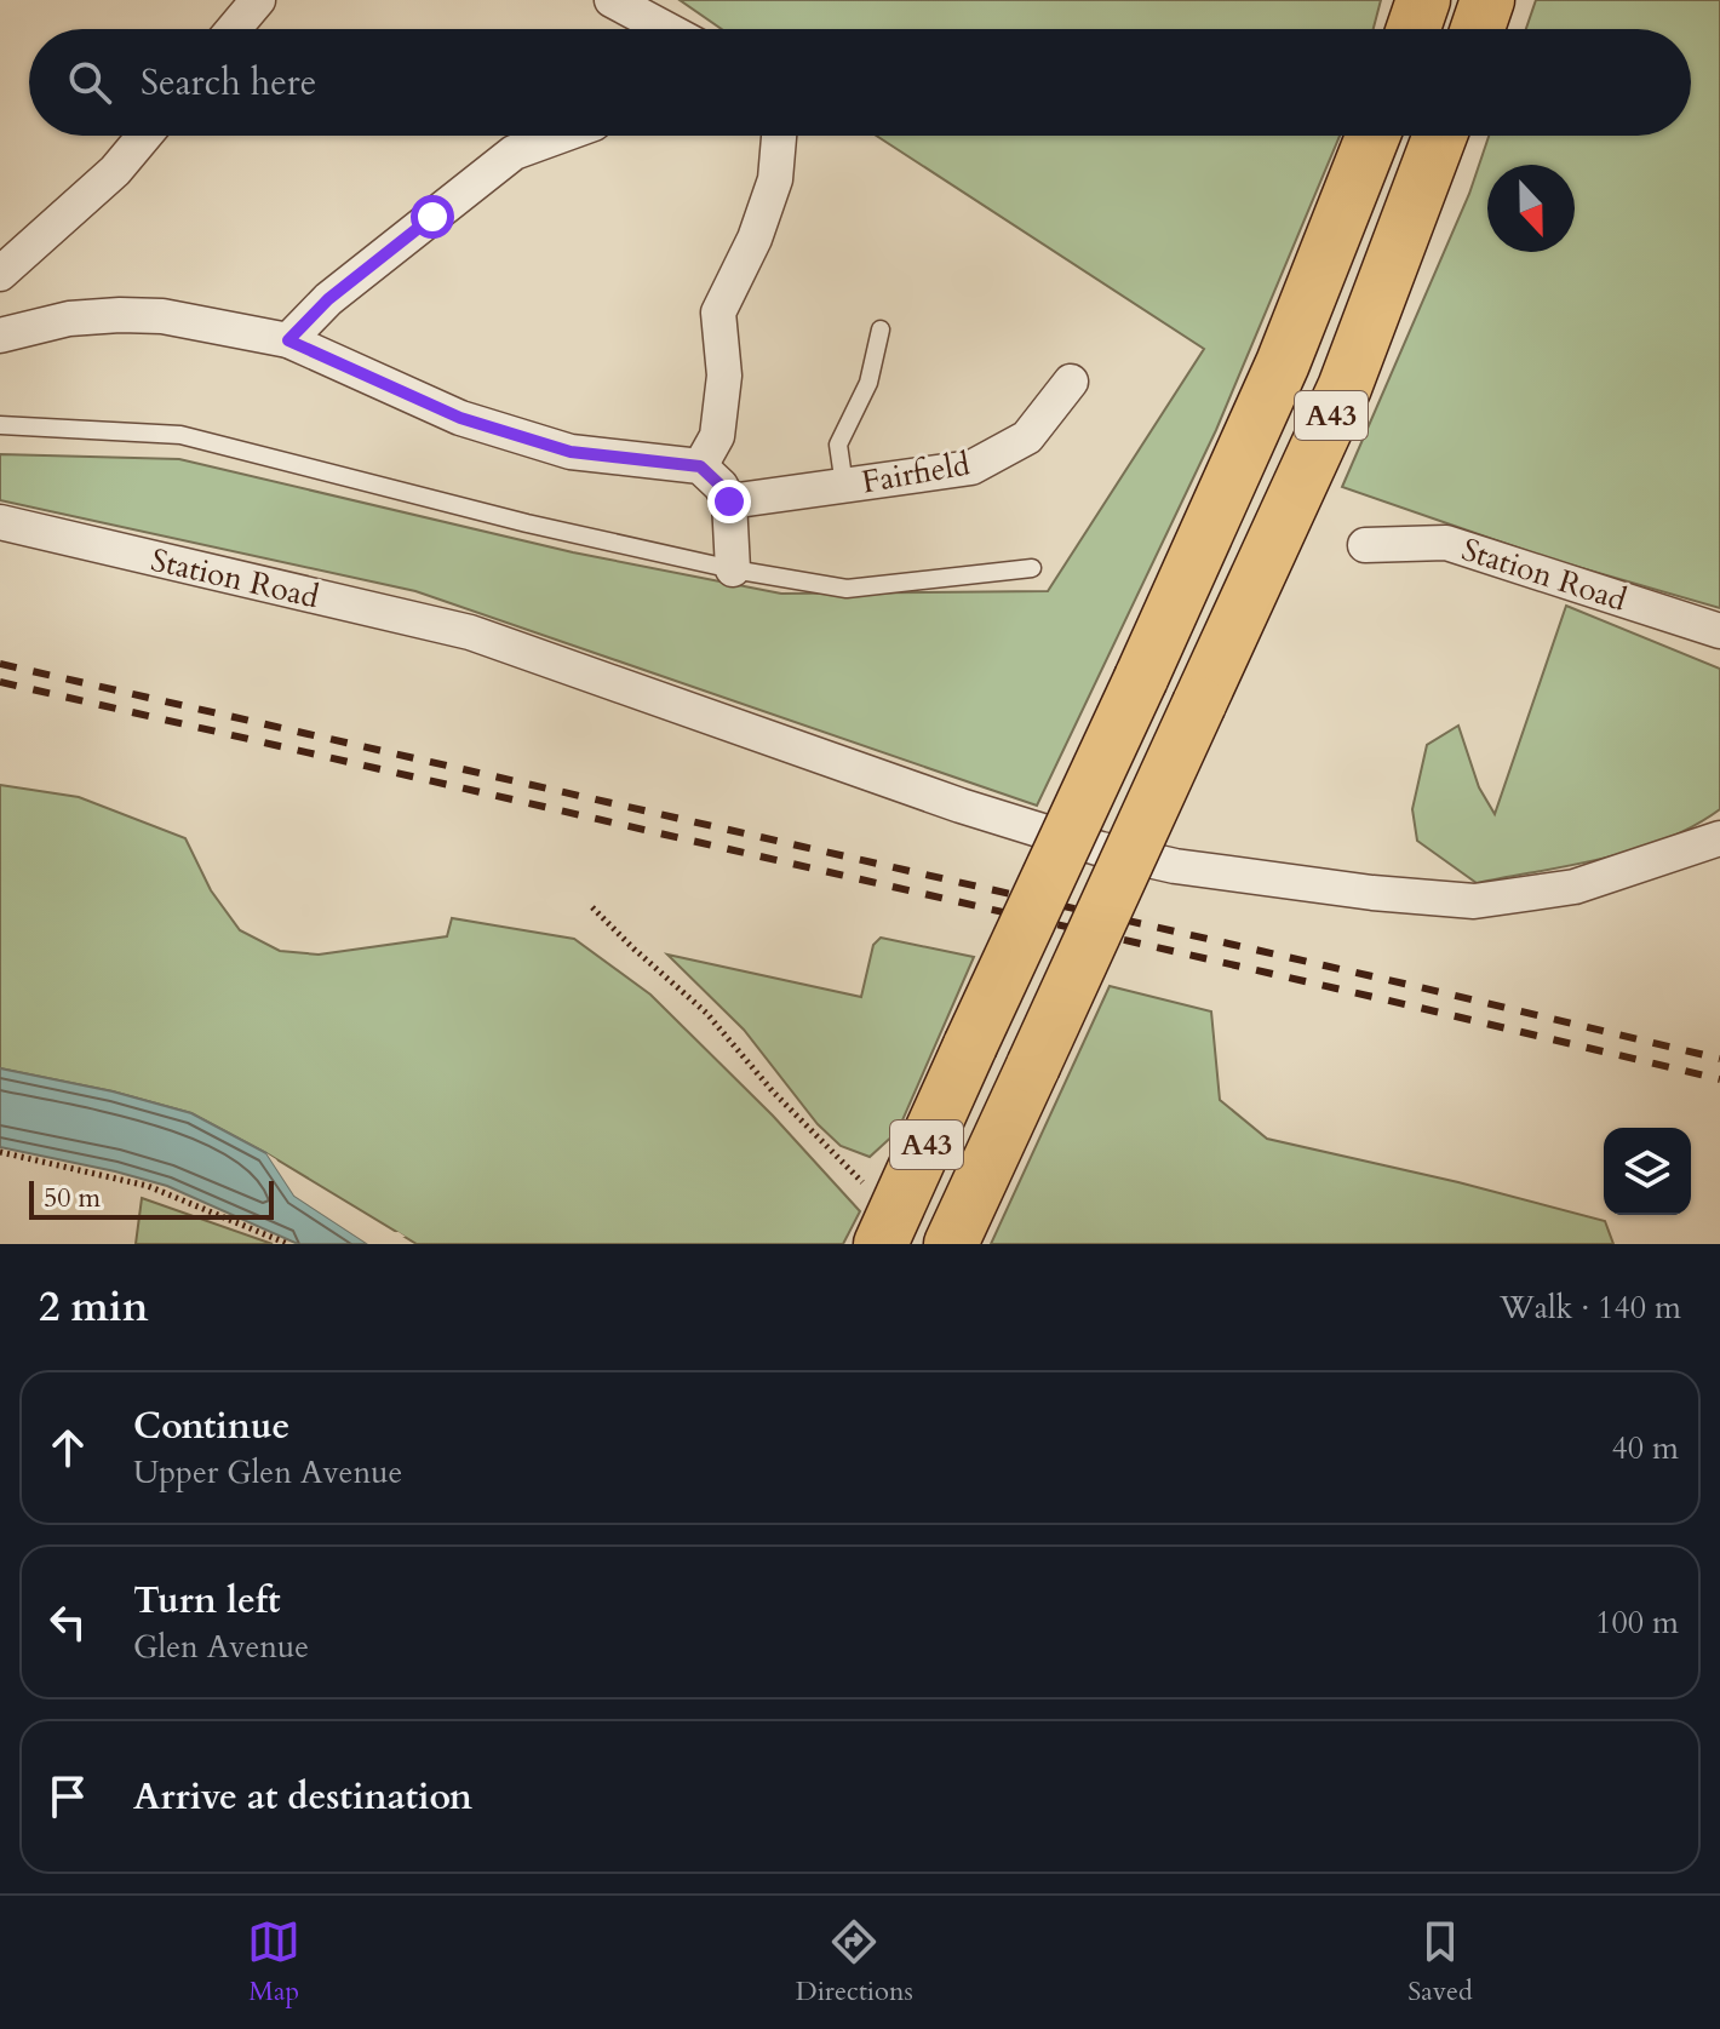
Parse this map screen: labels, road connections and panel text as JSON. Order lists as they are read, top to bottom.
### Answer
{
  "streets": {
    "highway": ["A43"],
    "street": ["Fairfield", "Station Road"]
  },
  "scale_bar": "50 m",
  "north": "bottom",
  "page": {
    "search": "Search here",
    "scale": "50 m",
    "heading": ["2 min", "Walk · 140 m"],
    "list": [
      ["Continue", "Upper Glen Avenue", "40 m"],
      ["Turn left", "Glen Avenue", "100 m"],
      "Arrive at destination"
    ],
    "nav": ["Map", "Directions", "Saved"]
  }
}
